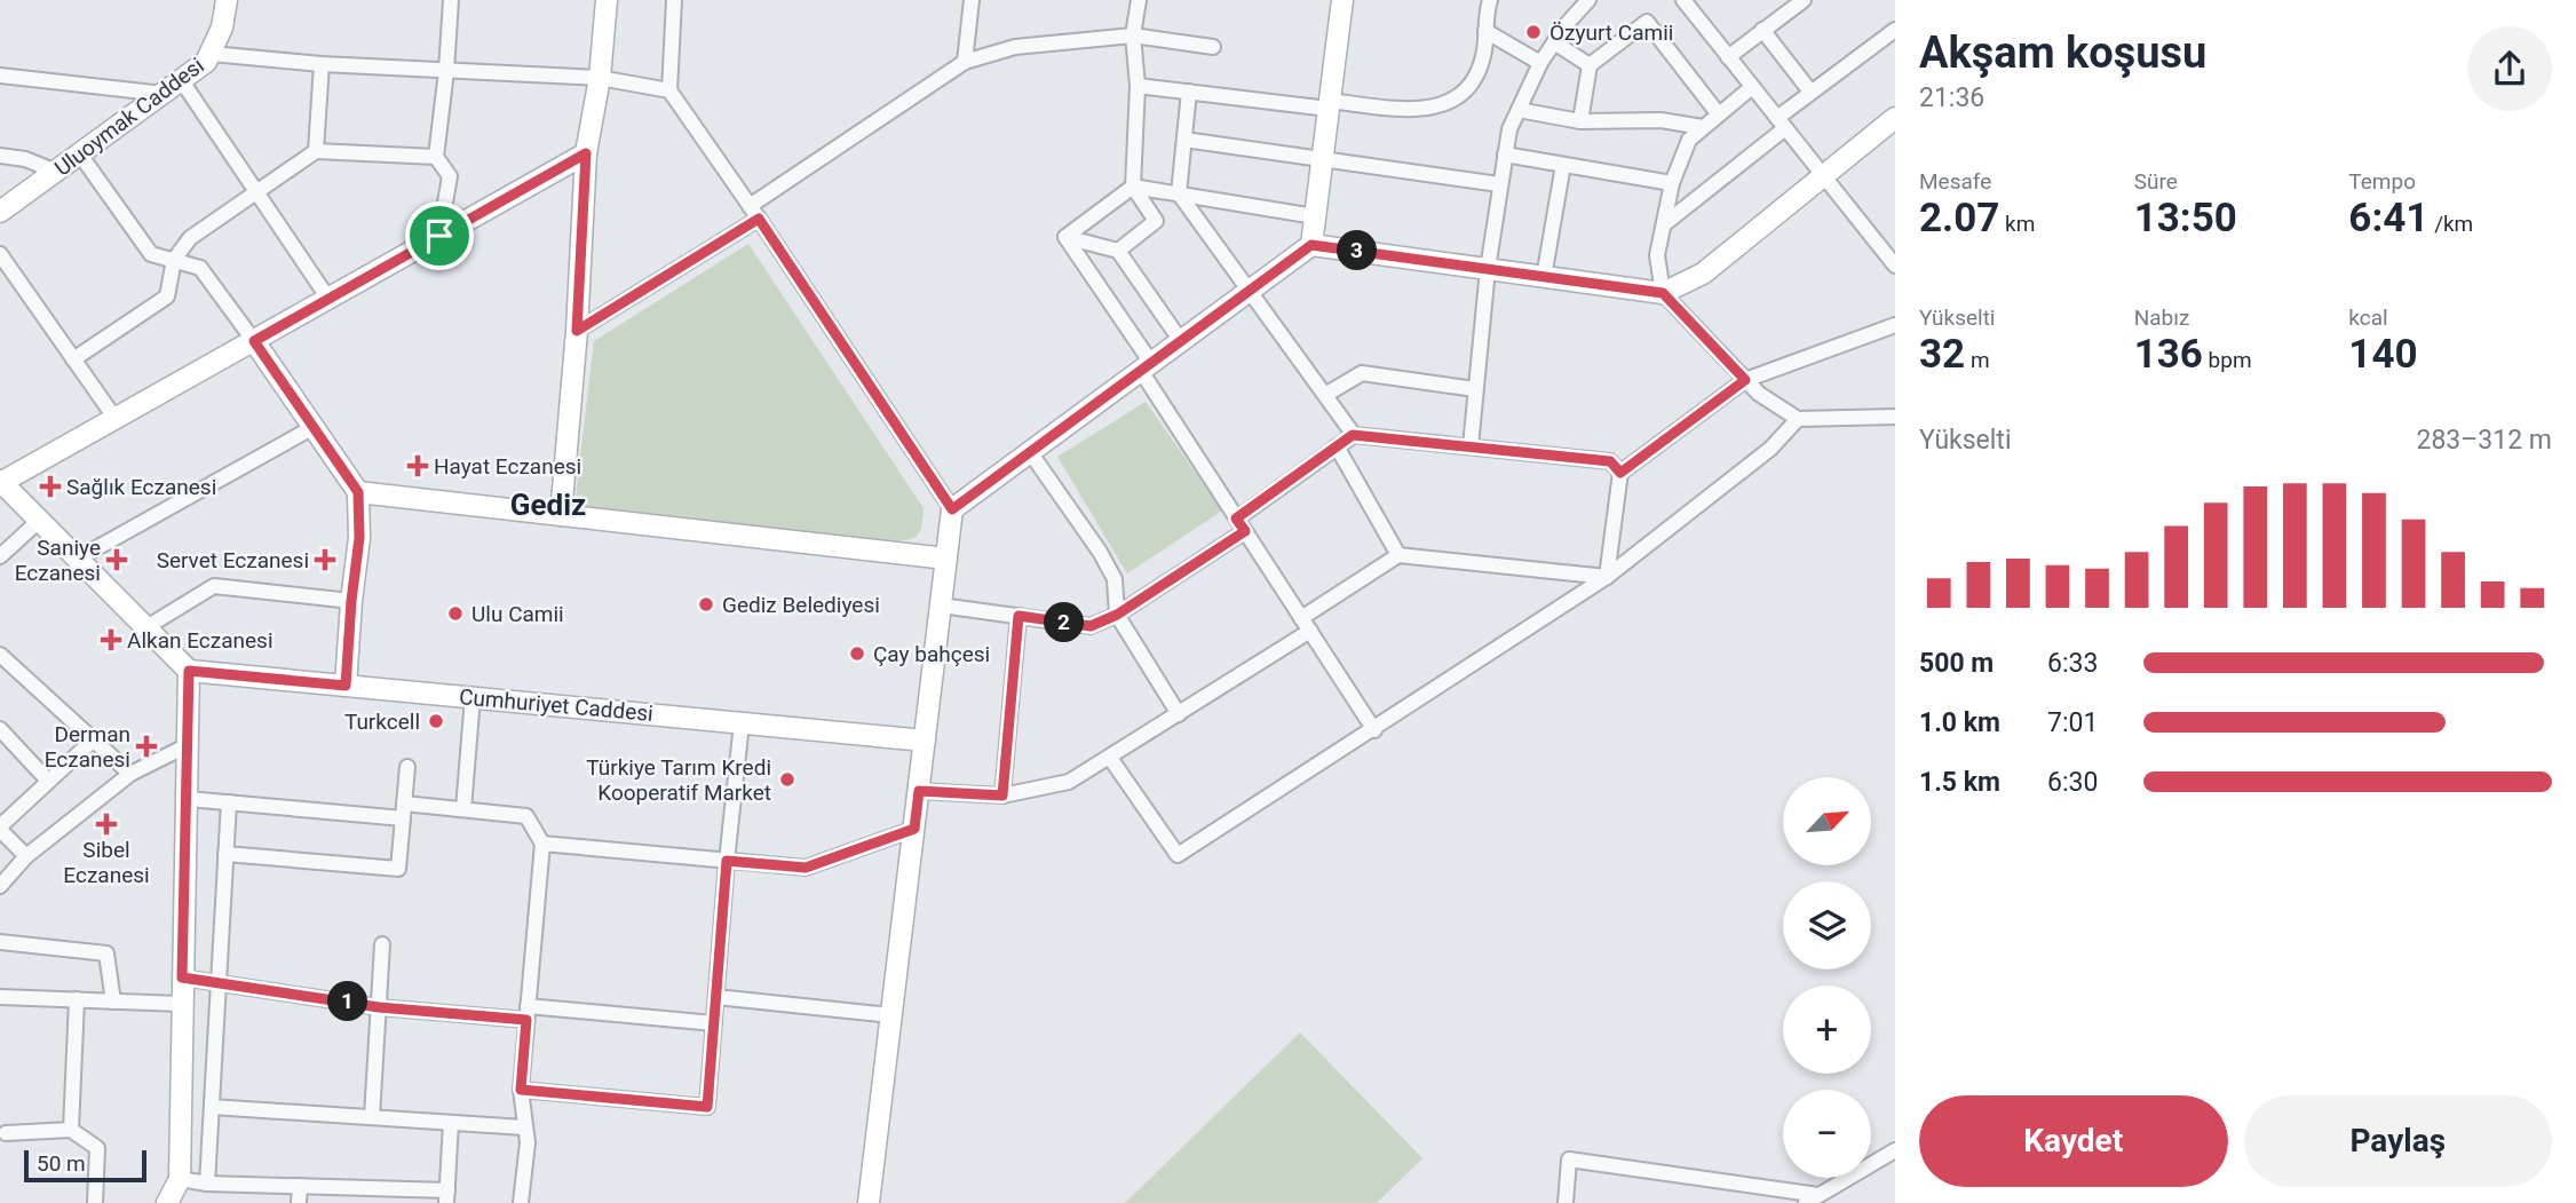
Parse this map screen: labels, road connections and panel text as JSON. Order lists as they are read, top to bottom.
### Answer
{
  "streets": {
    "street": ["Uluoymak Caddesi", "Cumhuriyet Caddesi"]
  },
  "districts": ["Gediz"],
  "places": {
    "other": [
      "Özyurt Camii",
      "Gediz Belediyesi",
      "Ulu Camii",
      "Çay bahçesi",
      "Turkcell",
      "Türkiye Tarım Kredi Kooperatif Market"
    ],
    "health": [
      "Hayat Eczanesi",
      "Sağlık Eczanesi",
      "Saniye Eczanesi",
      "Servet Eczanesi",
      "Alkan Eczanesi",
      "Derman Eczanesi",
      "Sibel Eczanesi"
    ]
  },
  "scale_bar": "50 m",
  "north": "top right",
  "page": {
    "heading": ["Akşam koşusu", "21:36"],
    "stats": [
      ["Mesafe", "2.07 km"],
      ["Süre", "13:50"],
      ["Tempo", "6:41 /km"],
      ["Yükselti", "32 m"],
      ["Nabız", "136 bpm"],
      ["kcal", "140"]
    ],
    "pins": ["3", "2", "1"],
    "chart": ["Yükselti", "283–312 m"],
    "list": [
      {
        "name": "500 m",
        "note": "6:33"
      },
      {
        "name": "1.0 km",
        "note": "7:01"
      },
      {
        "name": "1.5 km",
        "note": "6:30"
      }
    ],
    "map_buttons": ["+", "−"],
    "buttons": ["Kaydet", "Paylaş"],
    "scale": "50 m"
  }
}
